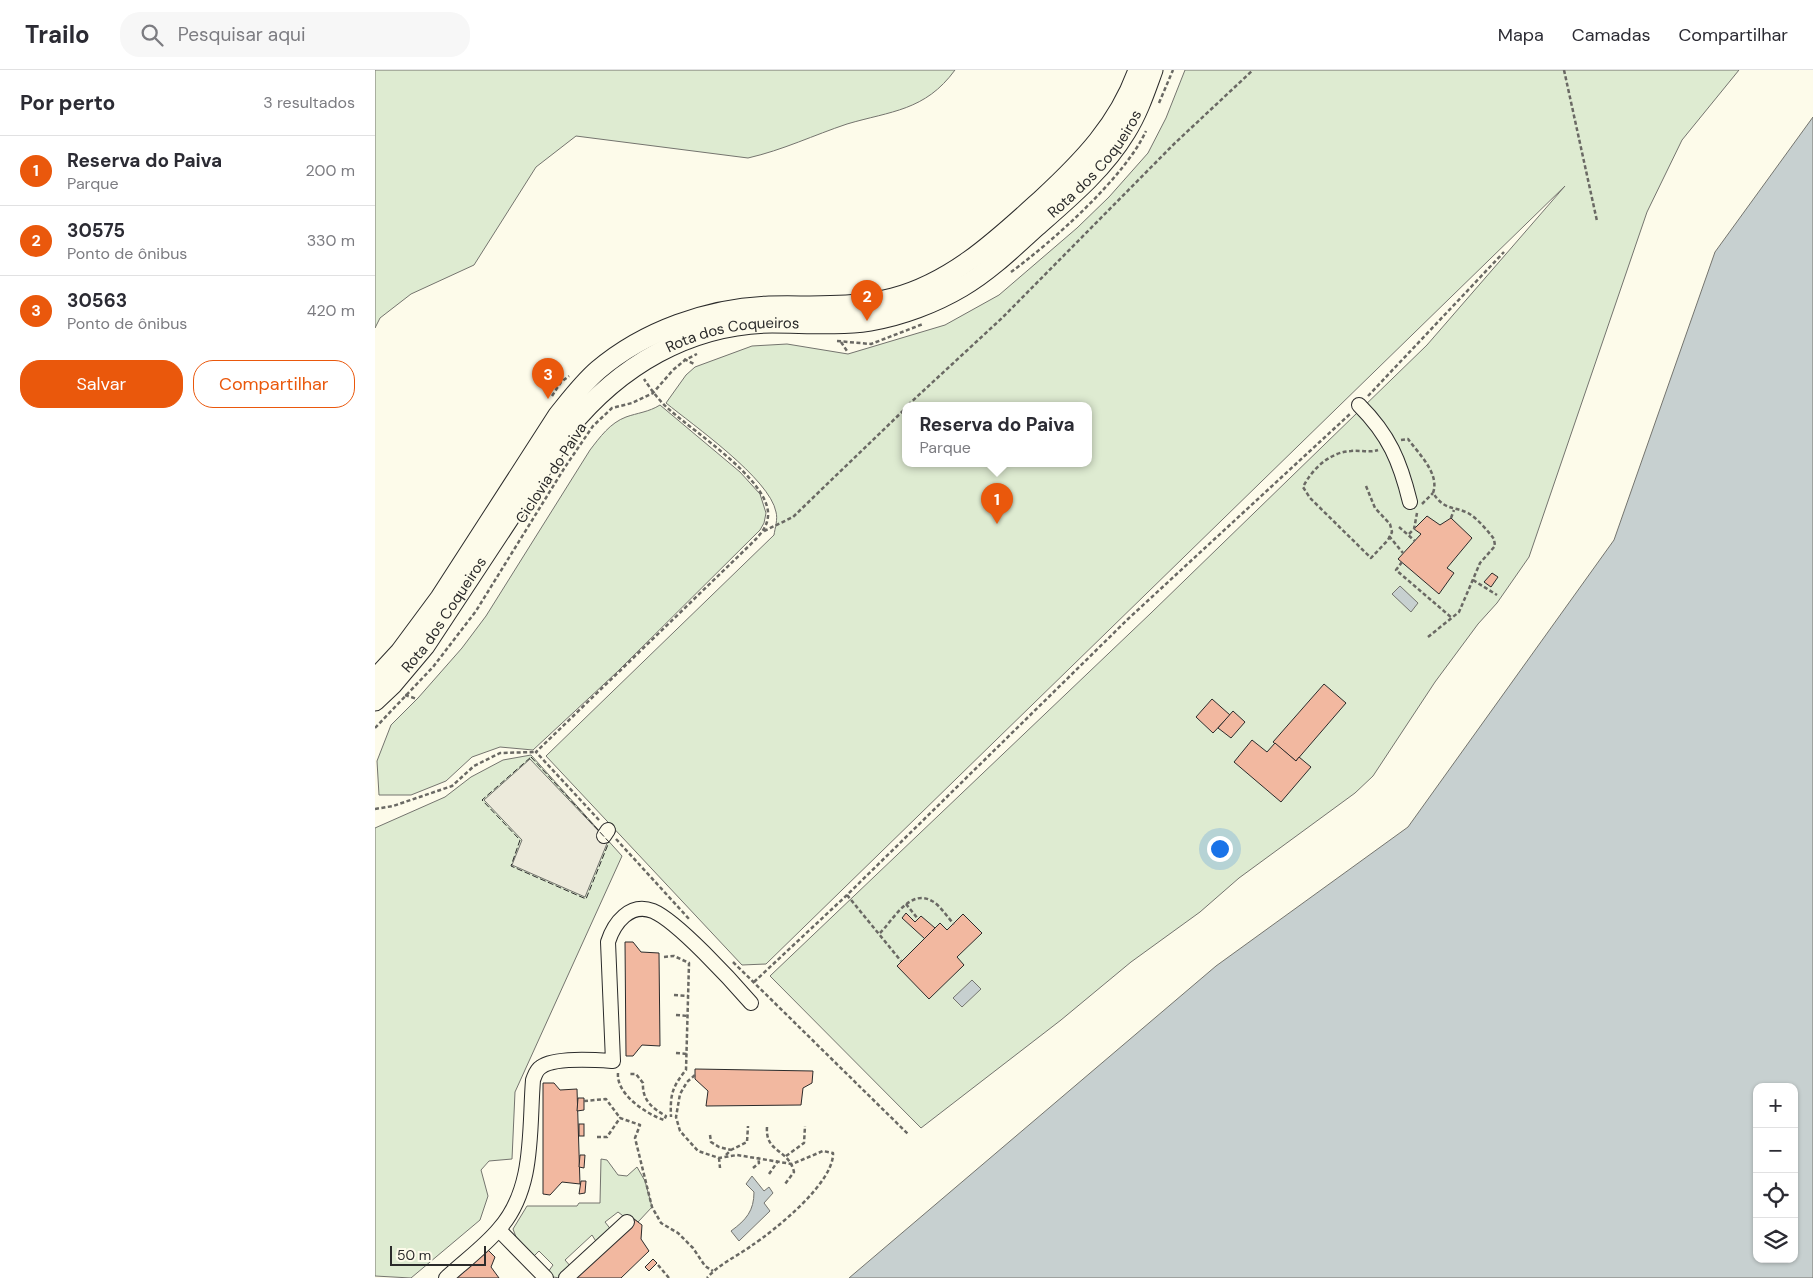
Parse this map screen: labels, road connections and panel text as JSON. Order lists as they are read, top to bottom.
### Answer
{
  "streets": {
    "main road": ["Rota dos Coqueiros"],
    "path": ["Ciclovia do Paiva"]
  },
  "scale_bar": "50 m",
  "page": {
    "header": "Trailo",
    "search": "Pesquisar aqui",
    "nav": ["Mapa", "Camadas", "Compartilhar"],
    "heading": ["Por perto", "3 resultados"],
    "list": [
      {
        "mark": "1",
        "name": "Reserva do Paiva",
        "note": "Parque",
        "value": "200 m"
      },
      {
        "mark": "2",
        "name": "30575",
        "note": "Ponto de ônibus",
        "value": "330 m"
      },
      {
        "mark": "3",
        "name": "30563",
        "note": "Ponto de ônibus",
        "value": "420 m"
      }
    ],
    "pins": ["2", "3", "1"],
    "buttons": ["Salvar", "Compartilhar"],
    "popup": ["Reserva do Paiva", "Parque"],
    "map_buttons": ["+", "−"],
    "scale": "50 m"
  }
}
